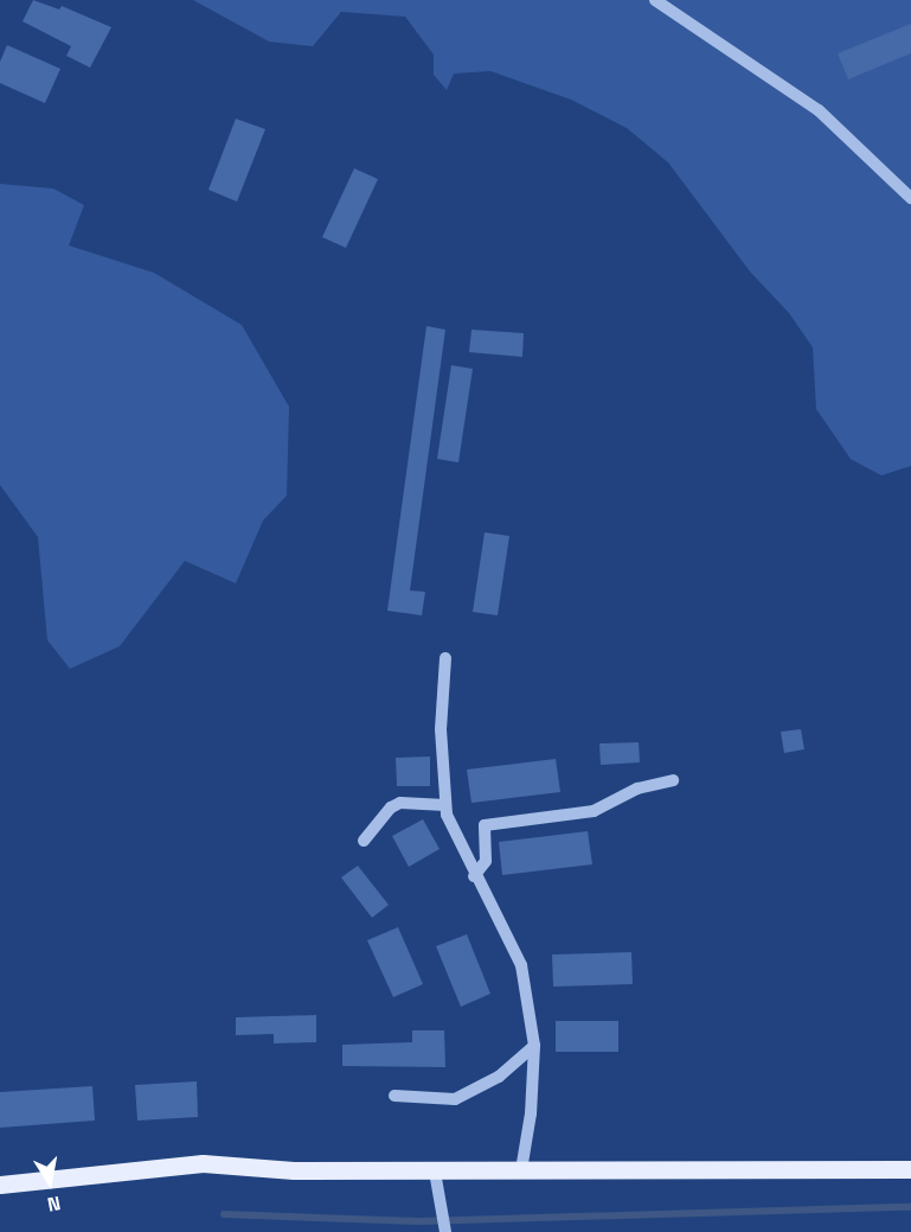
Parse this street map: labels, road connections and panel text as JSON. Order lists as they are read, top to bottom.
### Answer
{
  "north": "bottom"
}
